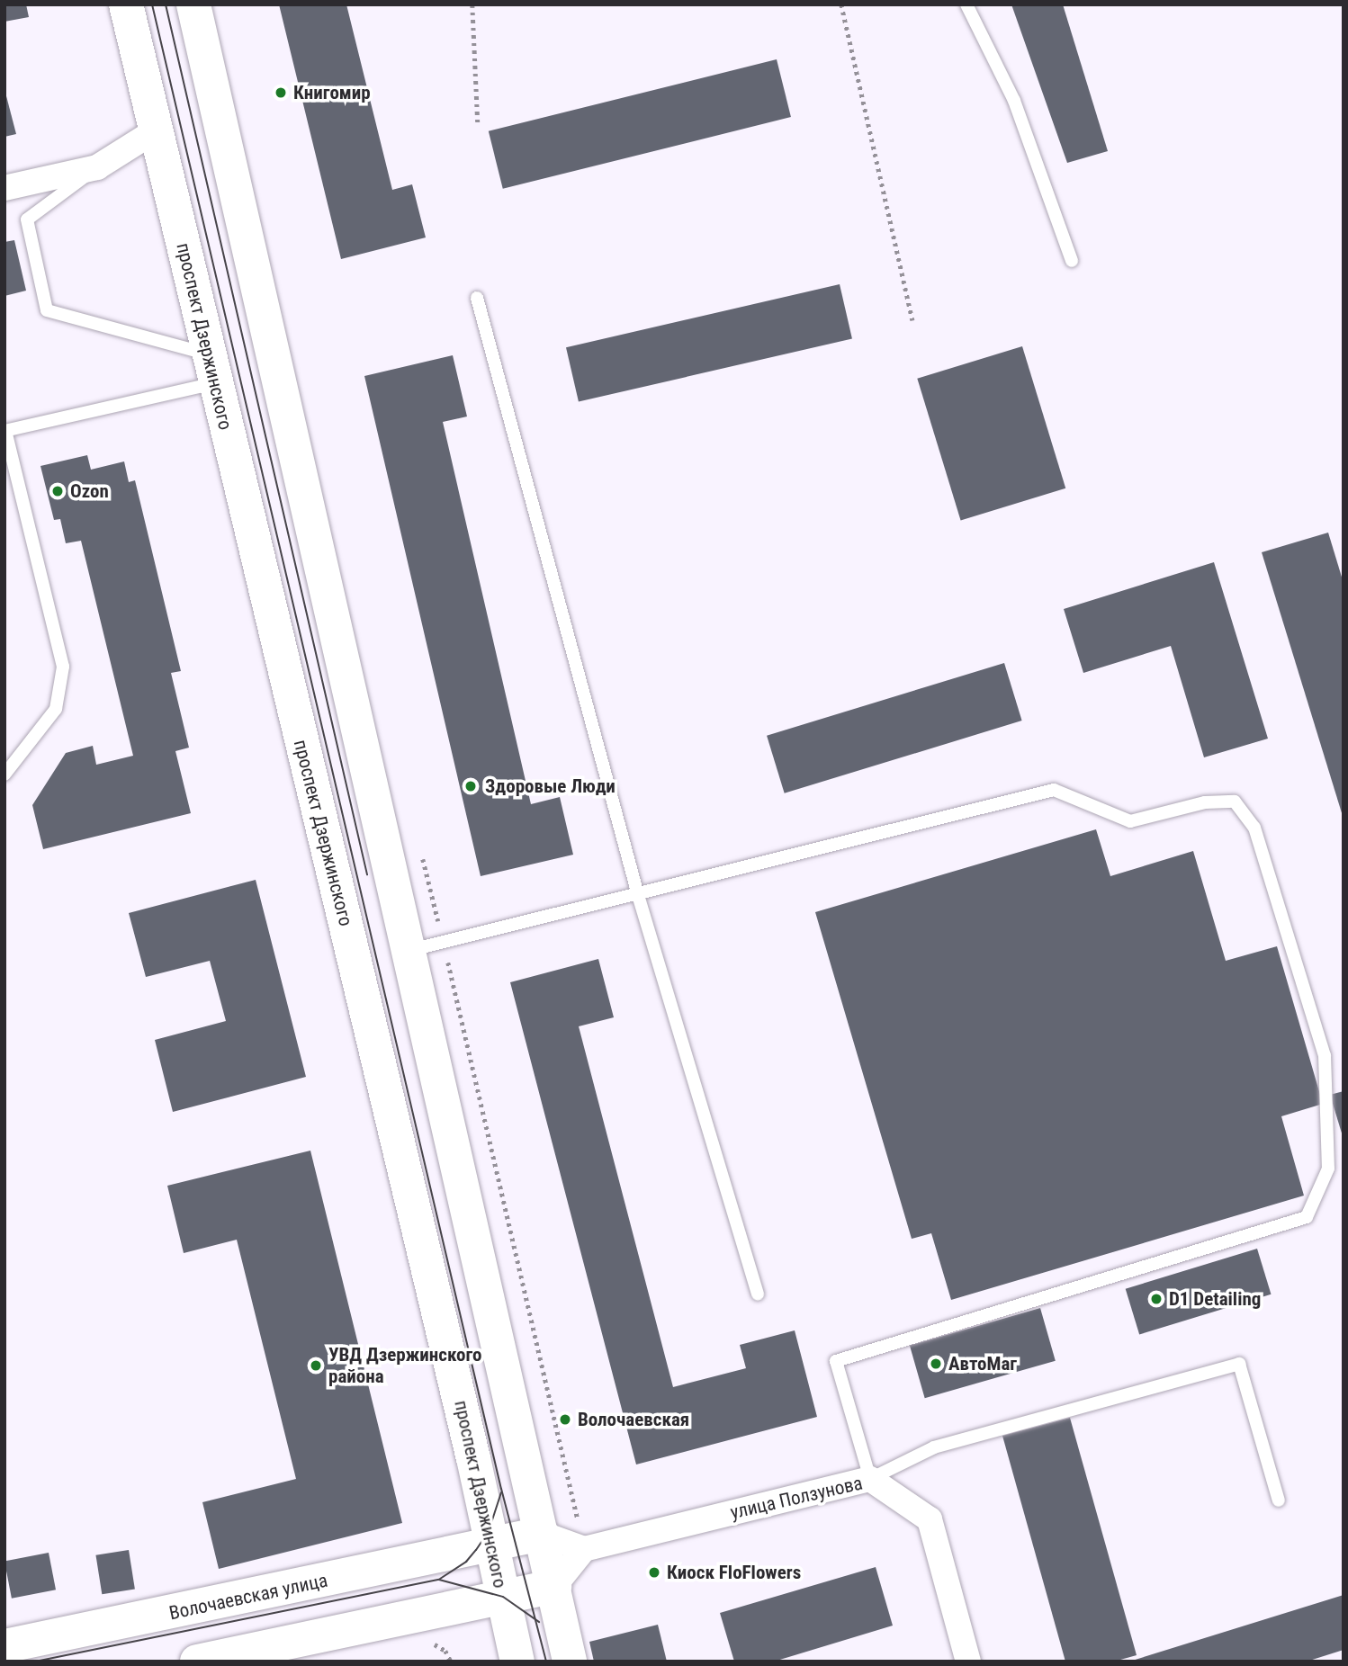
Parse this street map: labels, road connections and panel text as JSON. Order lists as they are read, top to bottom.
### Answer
{
  "streets": {
    "main road": ["проспект Дзержинского", "Волочаевская улица"],
    "street": ["улица Ползунова"]
  },
  "crossings": [
    ["проспект Дзержинского", "Волочаевская улица"]
  ],
  "places": [
    "Книгомир",
    "Ozon",
    "Здоровые Люди",
    "D1 Detailing",
    "АвтоМаг",
    "УВД Дзержинского района",
    "Волочаевская",
    "Киоск FloFlowers"
  ]
}
